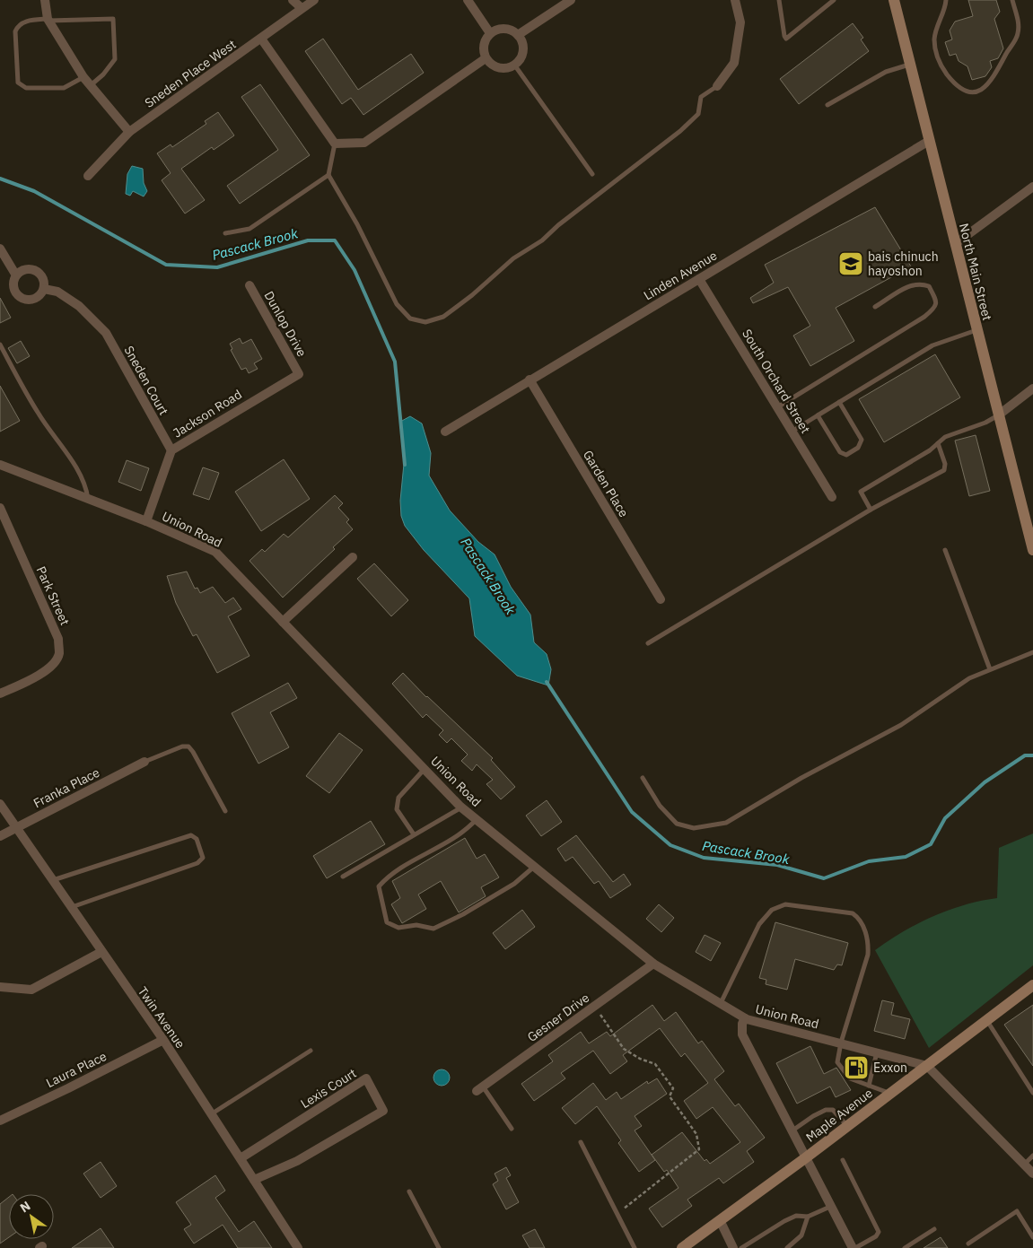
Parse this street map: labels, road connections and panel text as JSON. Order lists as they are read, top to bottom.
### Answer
{
  "streets": {
    "main road": ["North Main Street", "Maple Avenue"],
    "street": [
      "Sneden Place West",
      "Linden Avenue",
      "Dunlop Drive",
      "Sneden Court",
      "South Orchard Street",
      "Jackson Road",
      "Garden Place",
      "Union Road",
      "Park Street",
      "Franka Place",
      "Twin Avenue",
      "Gesner Drive",
      "Laura Place",
      "Lexis Court"
    ]
  },
  "crossings": [
    ["North Main Street", "Linden Avenue"],
    ["Linden Avenue", "South Orchard Street"],
    ["Linden Avenue", "Garden Place"],
    ["Dunlop Drive", "Jackson Road"],
    ["Sneden Court", "Jackson Road"],
    ["Jackson Road", "Union Road"],
    ["Union Road", "Gesner Drive"],
    ["Union Road", "Maple Avenue"],
    ["Franka Place", "Twin Avenue"],
    ["Twin Avenue", "Laura Place"],
    ["Twin Avenue", "Lexis Court"]
  ],
  "water": ["Pascack Brook"],
  "places": {
    "school or university": ["bais chinuch hayoshon"],
    "fuel station": ["Exxon"]
  },
  "north": "top left"
}
